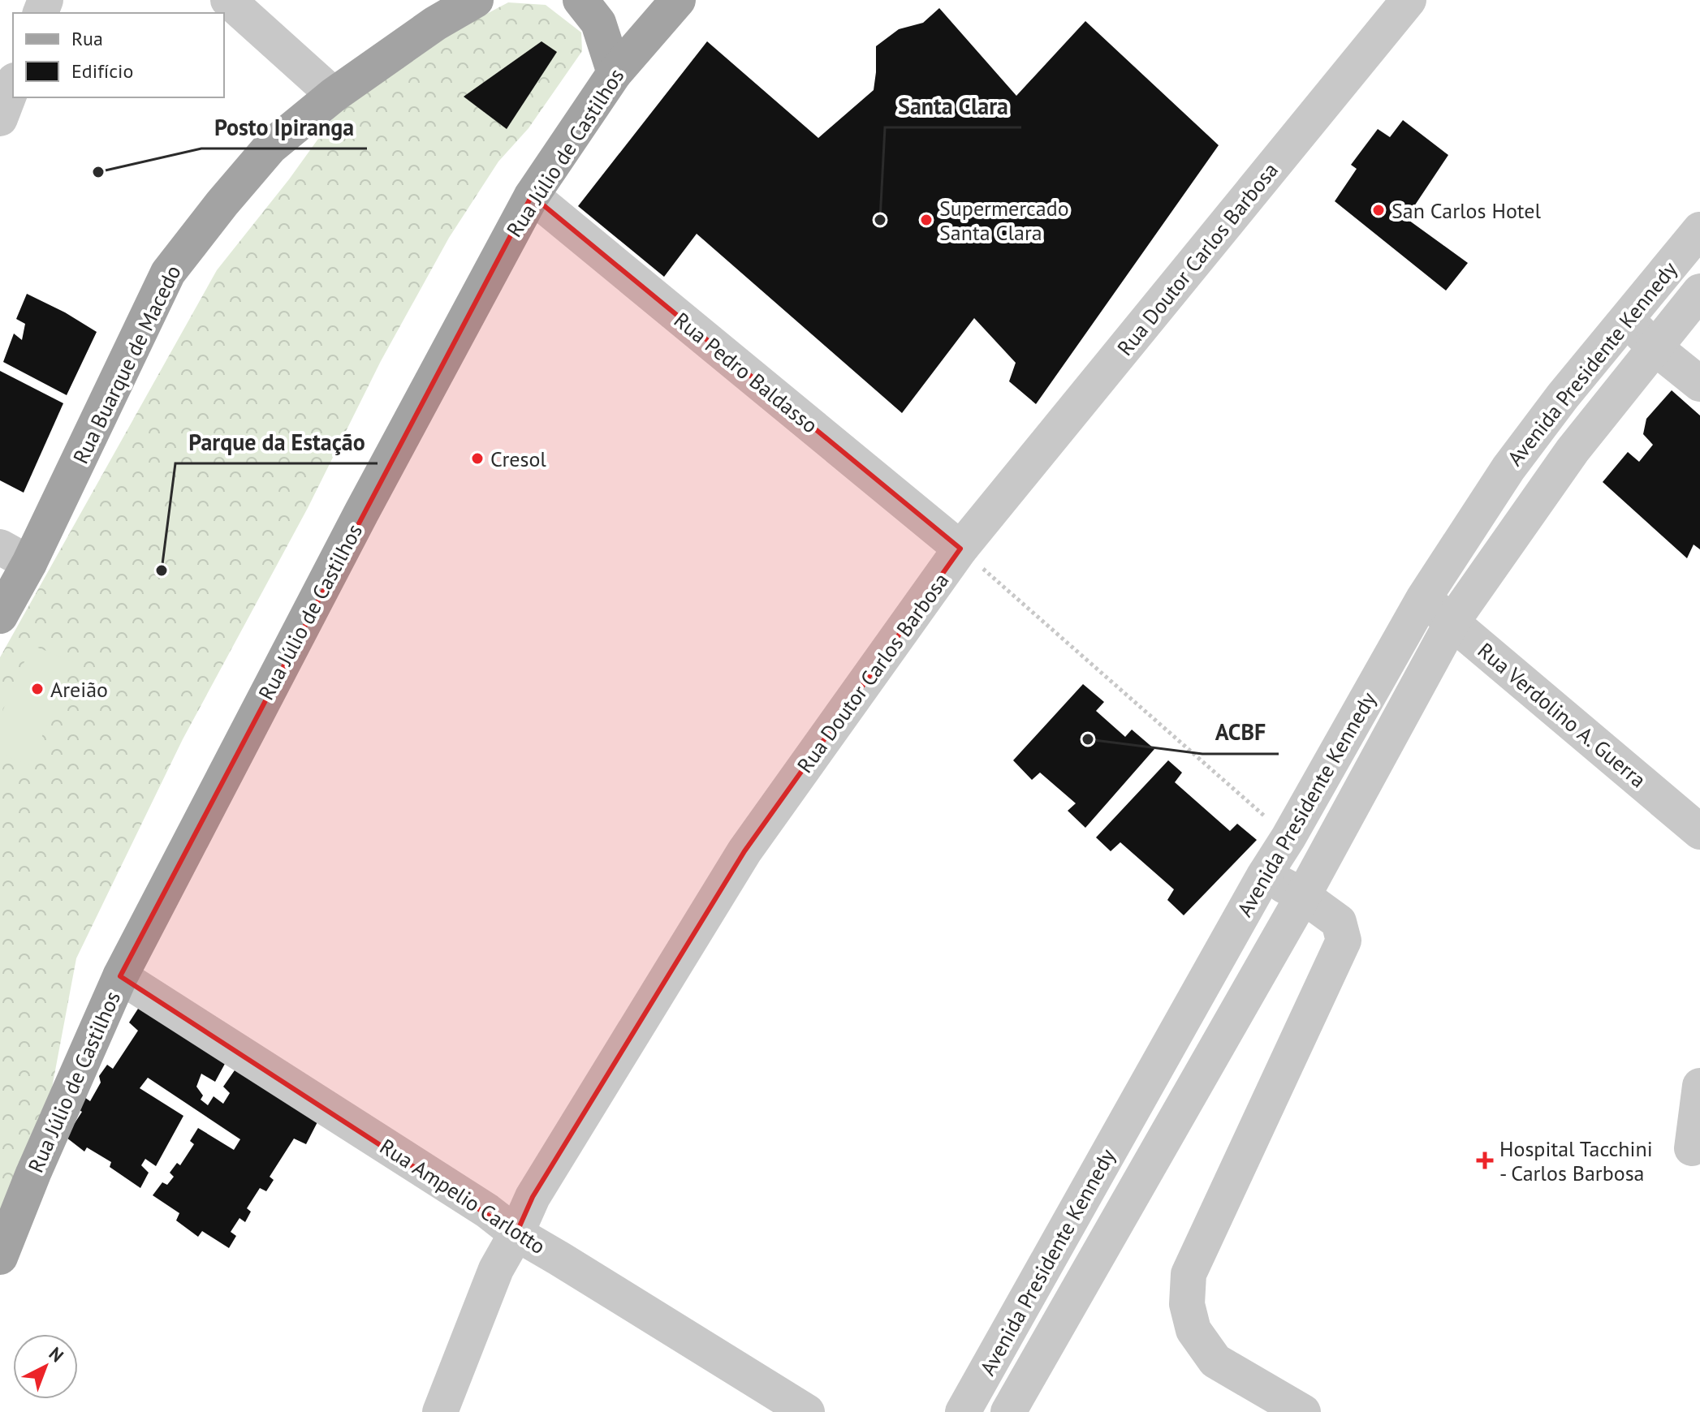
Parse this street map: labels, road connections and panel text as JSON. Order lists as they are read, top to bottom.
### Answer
{
  "streets": {
    "main road": ["Rua Júlio de Castilhos", "Rua Buarque de Macedo"],
    "street": [
      "Rua Doutor Carlos Barbosa",
      "Avenida Presidente Kennedy",
      "Rua Pedro Baldasso",
      "Rua Verdolino A. Guerra",
      "Rua Ampelio Carlotto"
    ]
  },
  "crossings": [
    ["Rua Júlio de Castilhos", "Rua Pedro Baldasso"],
    ["Rua Júlio de Castilhos", "Rua Ampelio Carlotto"],
    ["Rua Doutor Carlos Barbosa", "Rua Pedro Baldasso"],
    ["Rua Doutor Carlos Barbosa", "Rua Ampelio Carlotto"],
    ["Avenida Presidente Kennedy", "Rua Verdolino A. Guerra"]
  ],
  "places": {
    "other": [
      "Posto Ipiranga",
      "San Carlos Hotel",
      "Santa Clara",
      "Supermercado Santa Clara",
      "Cresol",
      "Parque da Estação",
      "Areião",
      "ACBF"
    ],
    "health": ["Hospital Tacchini - Carlos Barbosa"]
  },
  "legend": ["Rua", "Edifício"],
  "north": "top right"
}
